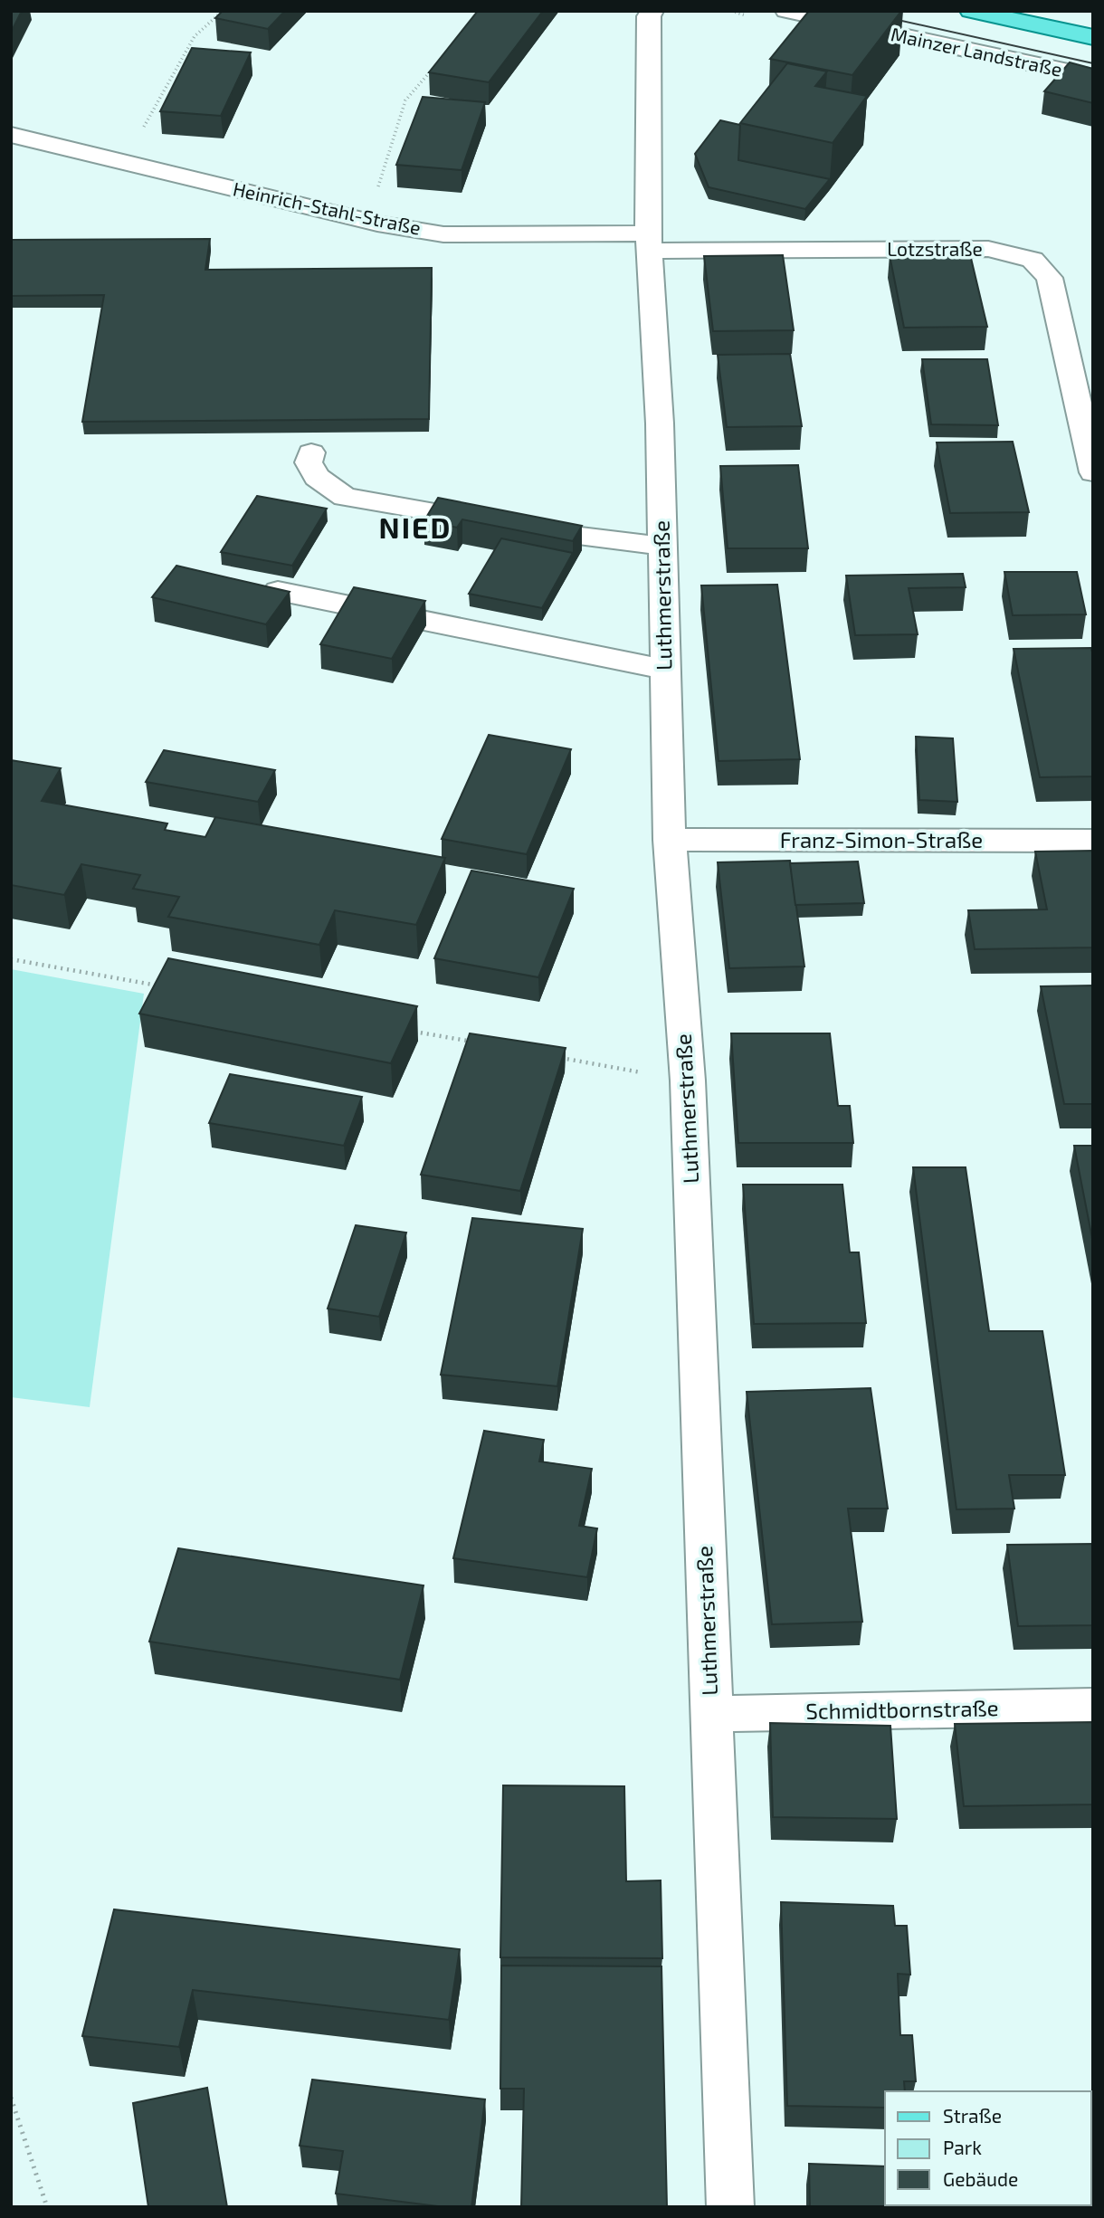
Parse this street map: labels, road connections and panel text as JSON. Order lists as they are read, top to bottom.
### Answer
{
  "streets": {
    "main road": ["Mainzer Landstraße"],
    "street": [
      "Heinrich-Stahl-Straße",
      "Lotzstraße",
      "Luthmerstraße",
      "Franz-Simon-Straße",
      "Schmidtbornstraße"
    ]
  },
  "crossings": [
    ["Heinrich-Stahl-Straße", "Lotzstraße"],
    ["Heinrich-Stahl-Straße", "Luthmerstraße"],
    ["Lotzstraße", "Luthmerstraße"],
    ["Luthmerstraße", "Franz-Simon-Straße"],
    ["Luthmerstraße", "Schmidtbornstraße"]
  ],
  "districts": ["NIED"],
  "legend": ["Straße", "Park", "Gebäude"]
}
